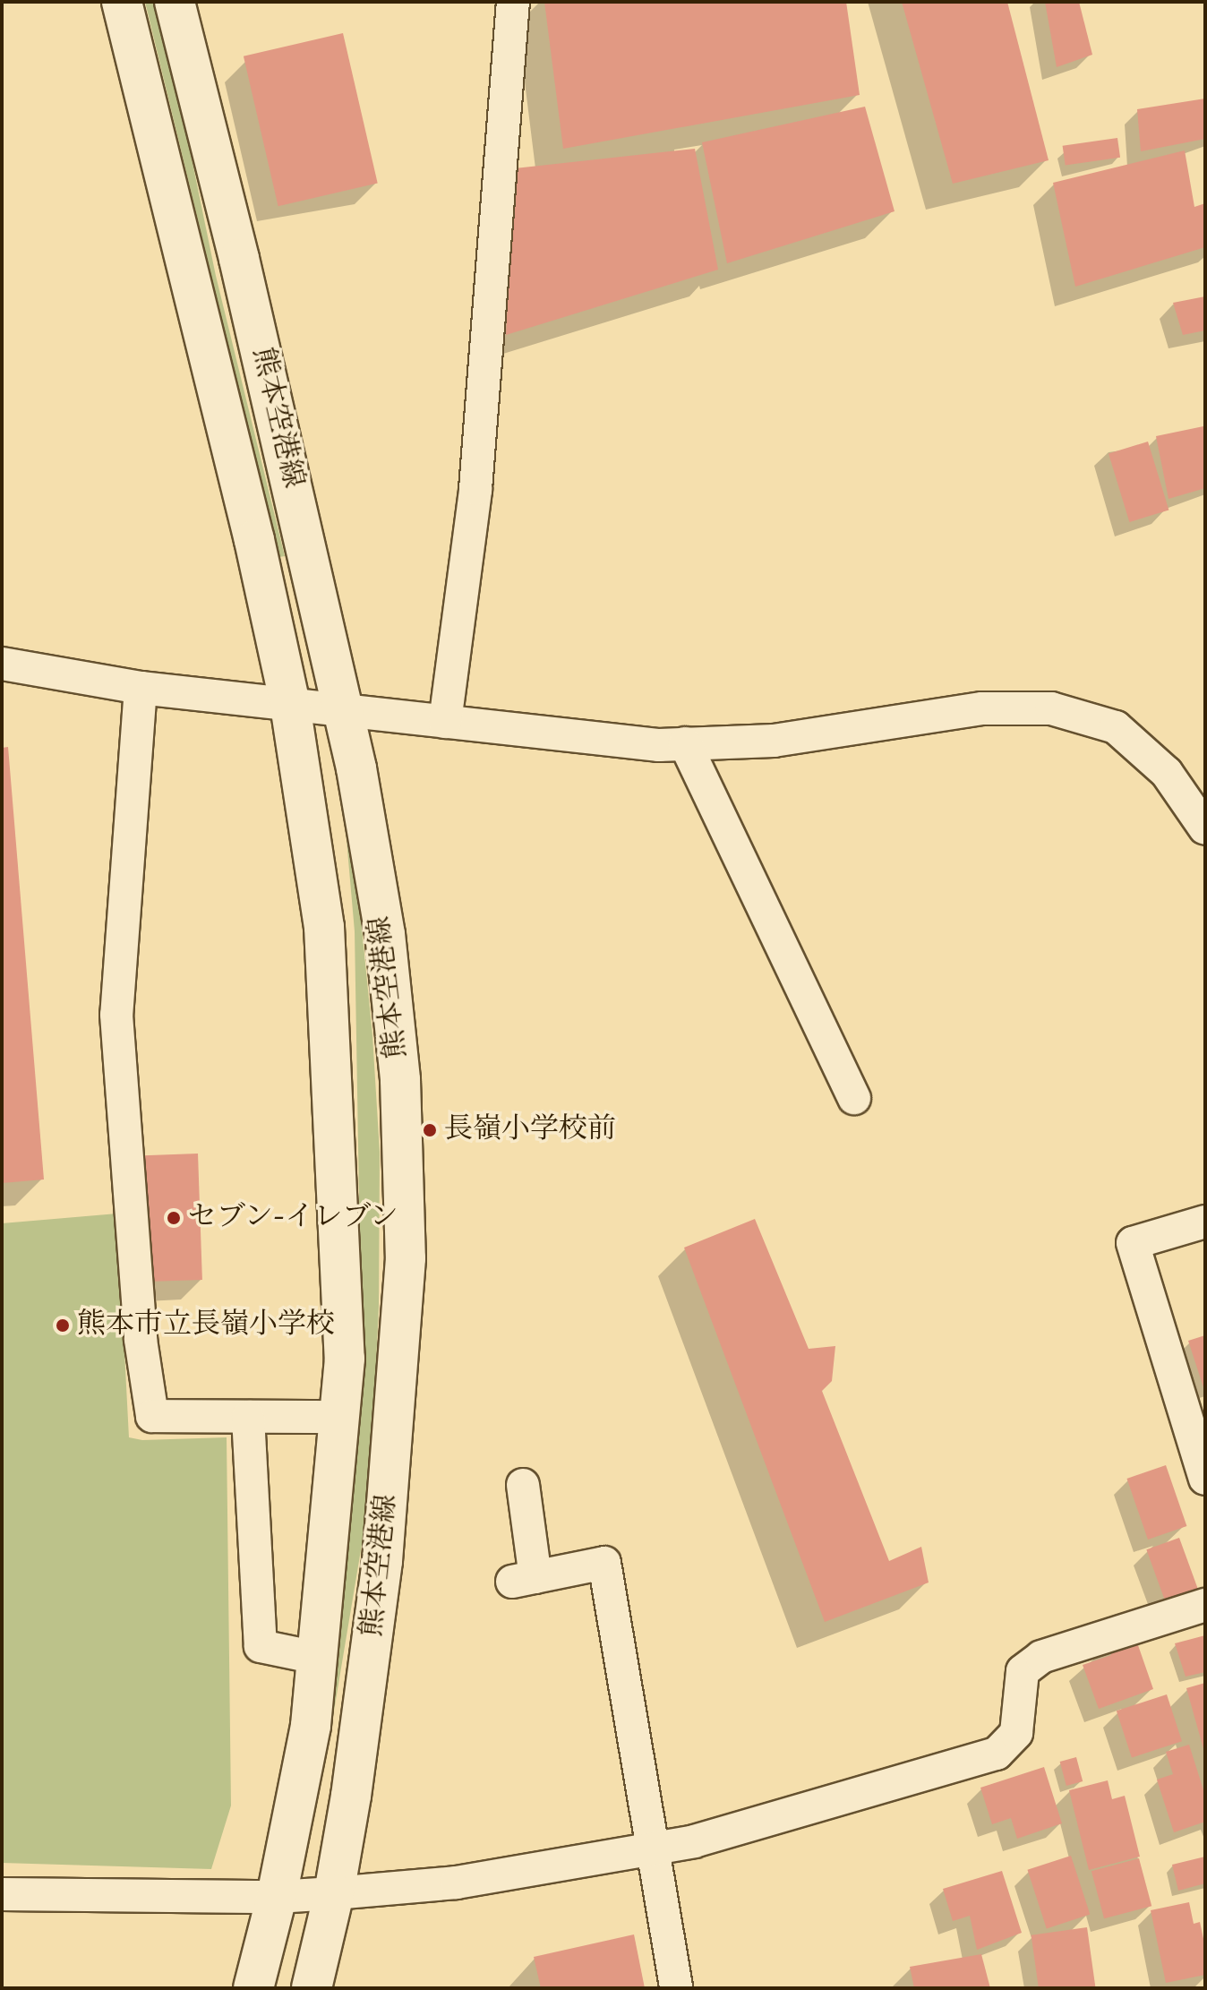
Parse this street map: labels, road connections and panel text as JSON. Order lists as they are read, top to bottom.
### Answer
{
  "streets": {
    "main road": ["熊本空港線"]
  },
  "places": ["長嶺小学校前", "セブン-イレブン", "熊本市立長嶺小学校"]
}
